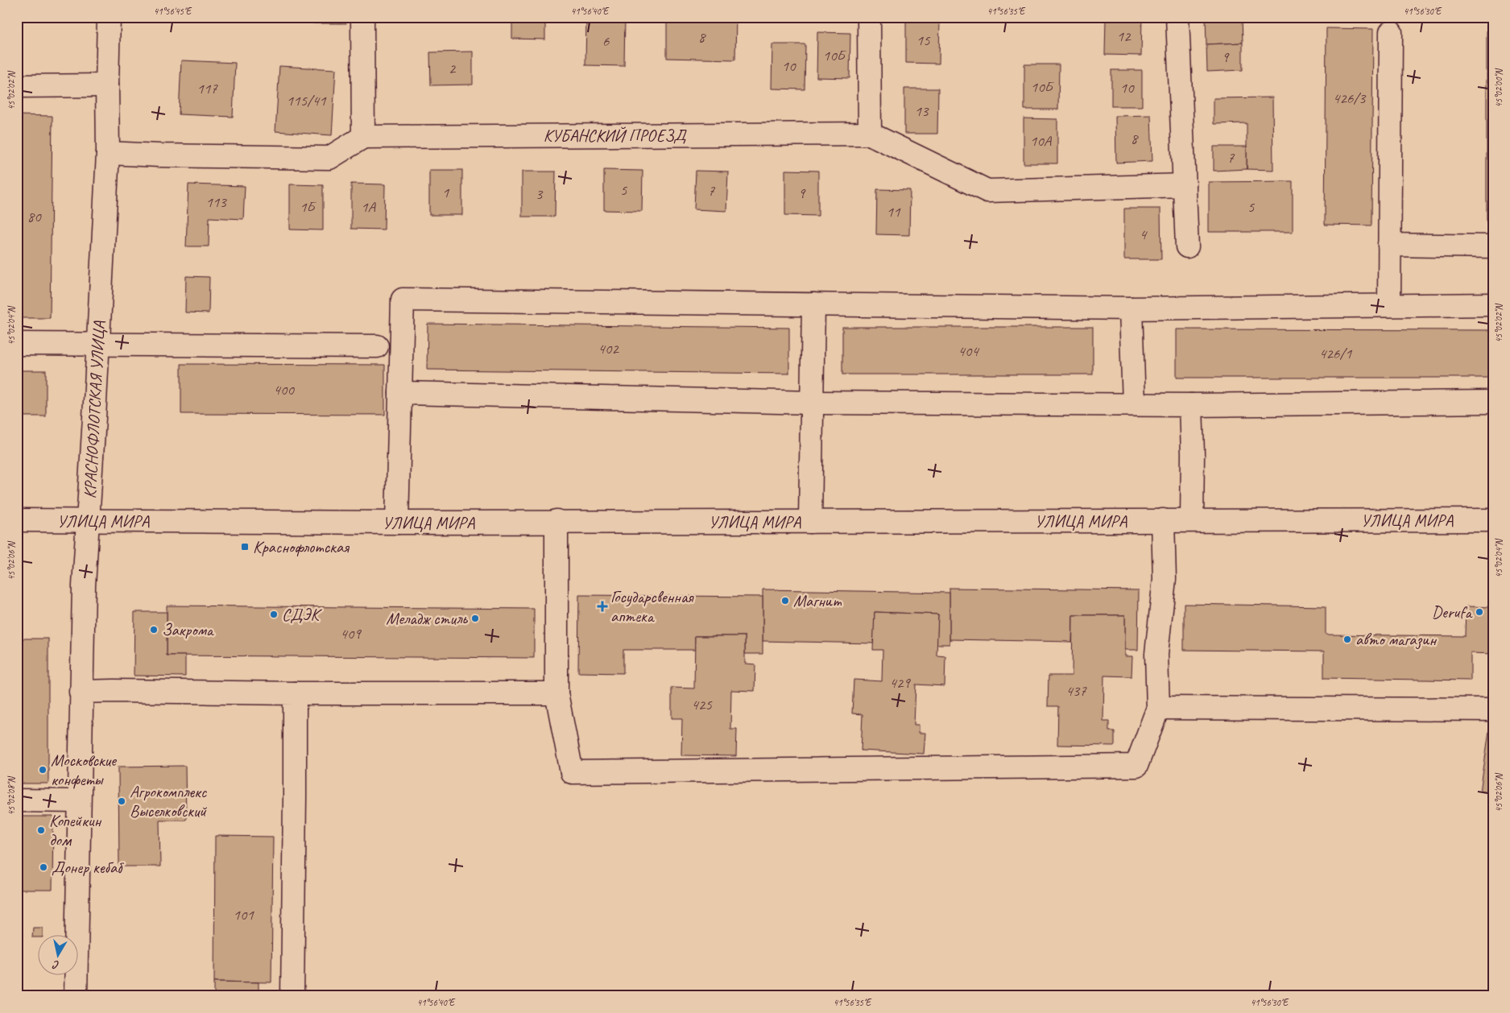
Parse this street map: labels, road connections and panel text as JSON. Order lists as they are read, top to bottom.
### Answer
{
  "streets": {
    "street": ["КУБАНСКИЙ ПРОЕЗД", "КРАСНОФЛОТСКАЯ УЛИЦА", "УЛИЦА МИРА"]
  },
  "crossings": [
    ["КРАСНОФЛОТСКАЯ УЛИЦА", "УЛИЦА МИРА"]
  ],
  "places": {
    "transit": ["Краснофлотская"],
    "other": [
      "Магнит",
      "Derufa",
      "СДЭК",
      "Меладж стиль",
      "Закрома",
      "авто магазин",
      "Московские конфеты",
      "Агрокомплекс Выселковский",
      "Копейкин дом",
      "Донер кебаб"
    ],
    "health": ["Государсвенная аптека"]
  },
  "house_numbers": [
    "12",
    "8",
    "15",
    "6",
    "10Б",
    "9",
    "10",
    "2",
    "10Б",
    "10",
    "117",
    "426/3",
    "115/41",
    "13",
    "8",
    "10А",
    "7",
    "5",
    "7",
    "1",
    "9",
    "3",
    "113",
    "1Б",
    "1А",
    "5",
    "11",
    "80",
    "4",
    "402",
    "404",
    "426/1",
    "400",
    "409",
    "429",
    "437",
    "425",
    "101"
  ],
  "north": "bottom",
  "coordinates": [
    "41°56'45\"E",
    "41°56'40\"E",
    "41°56'35\"E",
    "41°56'30\"E",
    "45°02'00\"N",
    "45°02'02\"N",
    "45°02'04\"N",
    "45°02'06\"N",
    "45°02'08\"N"
  ]
}
